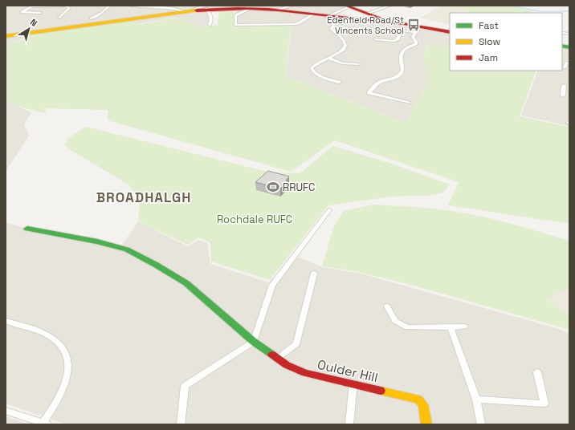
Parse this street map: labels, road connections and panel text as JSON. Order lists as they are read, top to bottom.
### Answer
{
  "streets": {
    "street": ["Oulder Hill"]
  },
  "districts": ["BROADHALGH"],
  "parks": ["Rochdale RUFC"],
  "places": {
    "bus stop": ["Edenfield Road/St Vincents School"],
    "sports": ["RRUFC"]
  },
  "legend": ["Fast", "Slow", "Jam"],
  "north": "top right"
}
